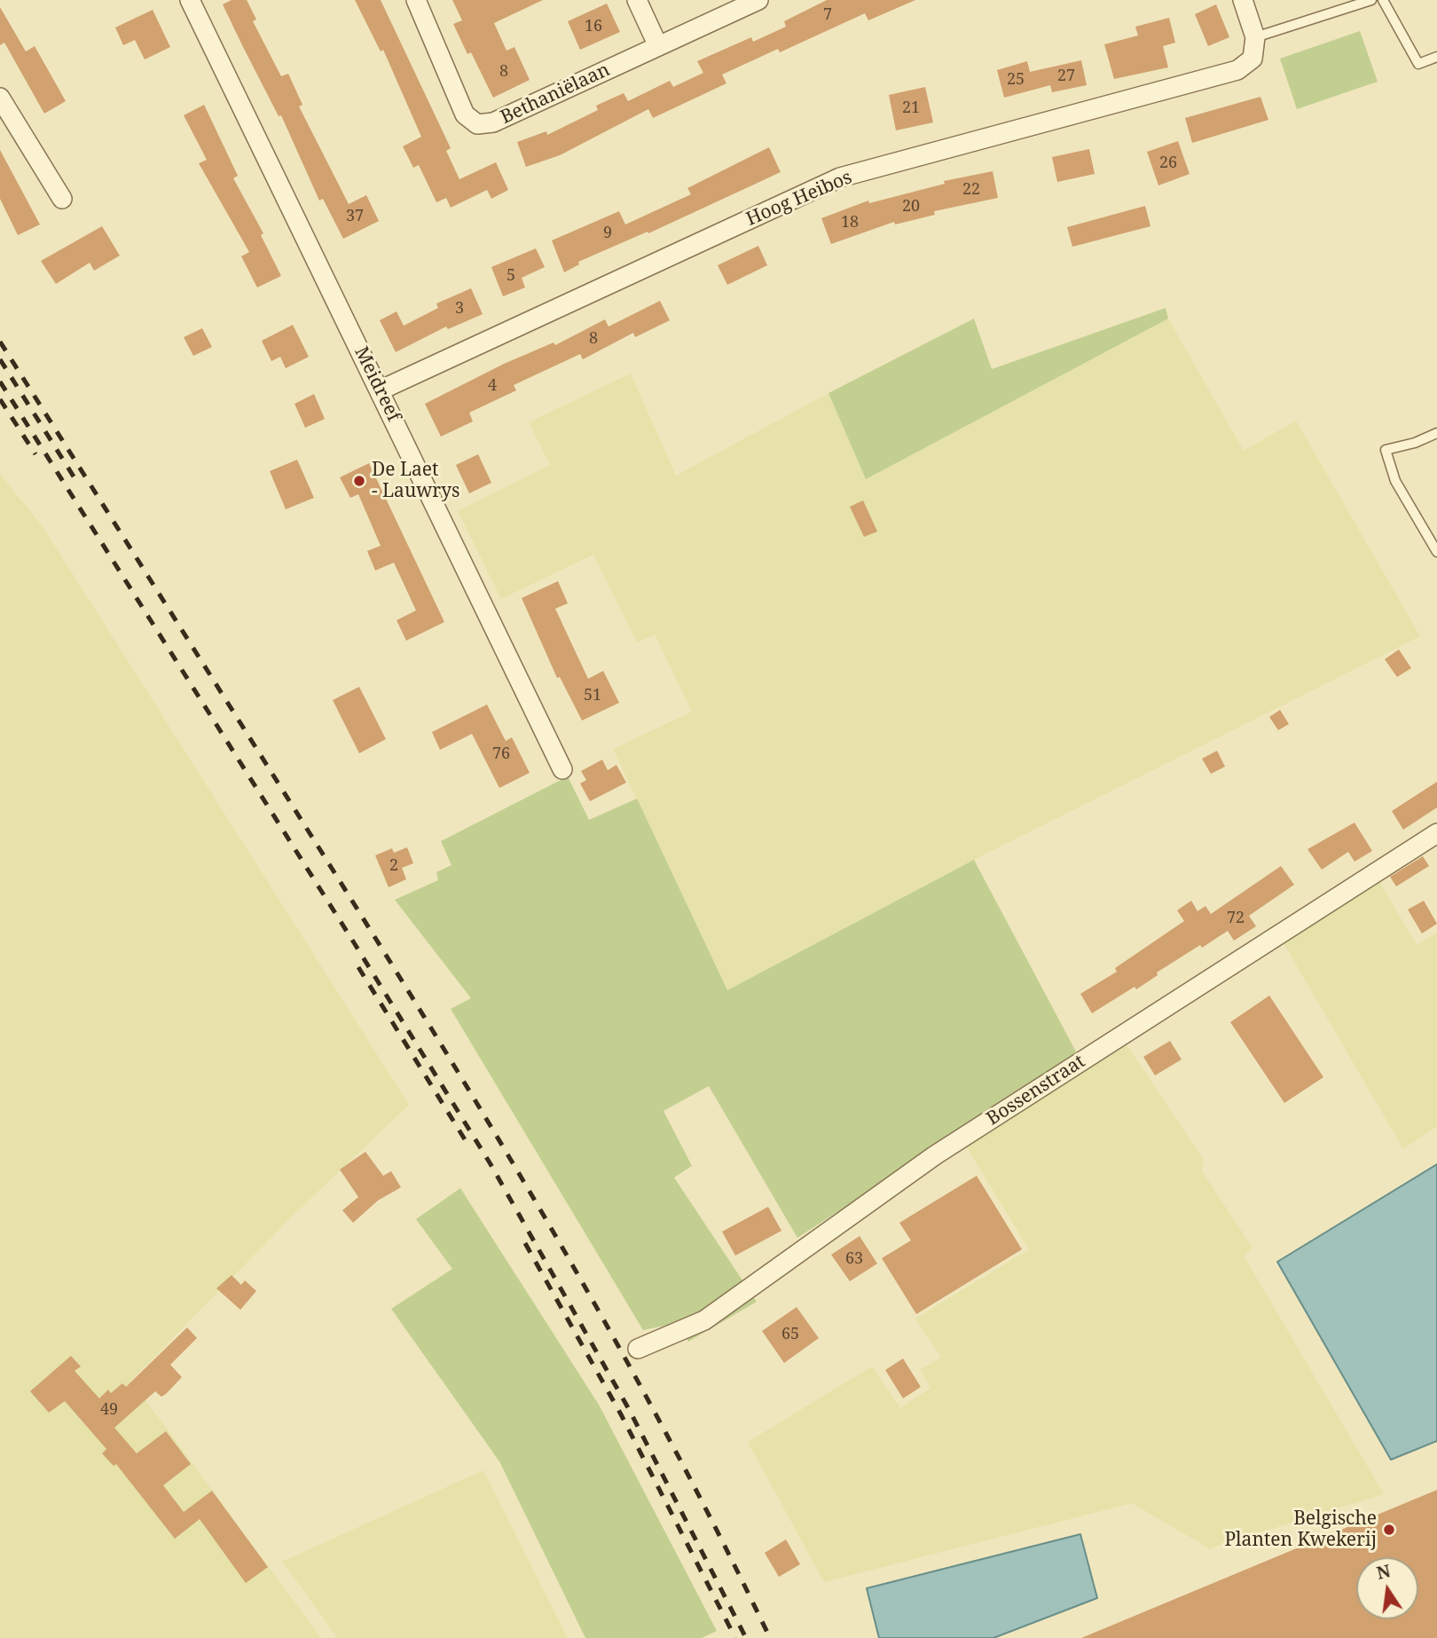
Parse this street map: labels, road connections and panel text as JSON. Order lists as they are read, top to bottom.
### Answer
{
  "streets": {
    "street": [
      "Bethaniëlaan",
      "Hoog Heibos",
      "Meidreef",
      "Bossenstraat"
    ]
  },
  "crossings": [
    ["Hoog Heibos", "Meidreef"]
  ],
  "places": ["De Laet - Lauwrys", "Belgische Planten Kwekerij"],
  "house_numbers": [
    "7",
    "16",
    "8",
    "27",
    "25",
    "21",
    "26",
    "22",
    "20",
    "37",
    "18",
    "9",
    "5",
    "3",
    "8",
    "4",
    "51",
    "76",
    "2",
    "72",
    "63",
    "65",
    "49"
  ],
  "north": "top"
}
